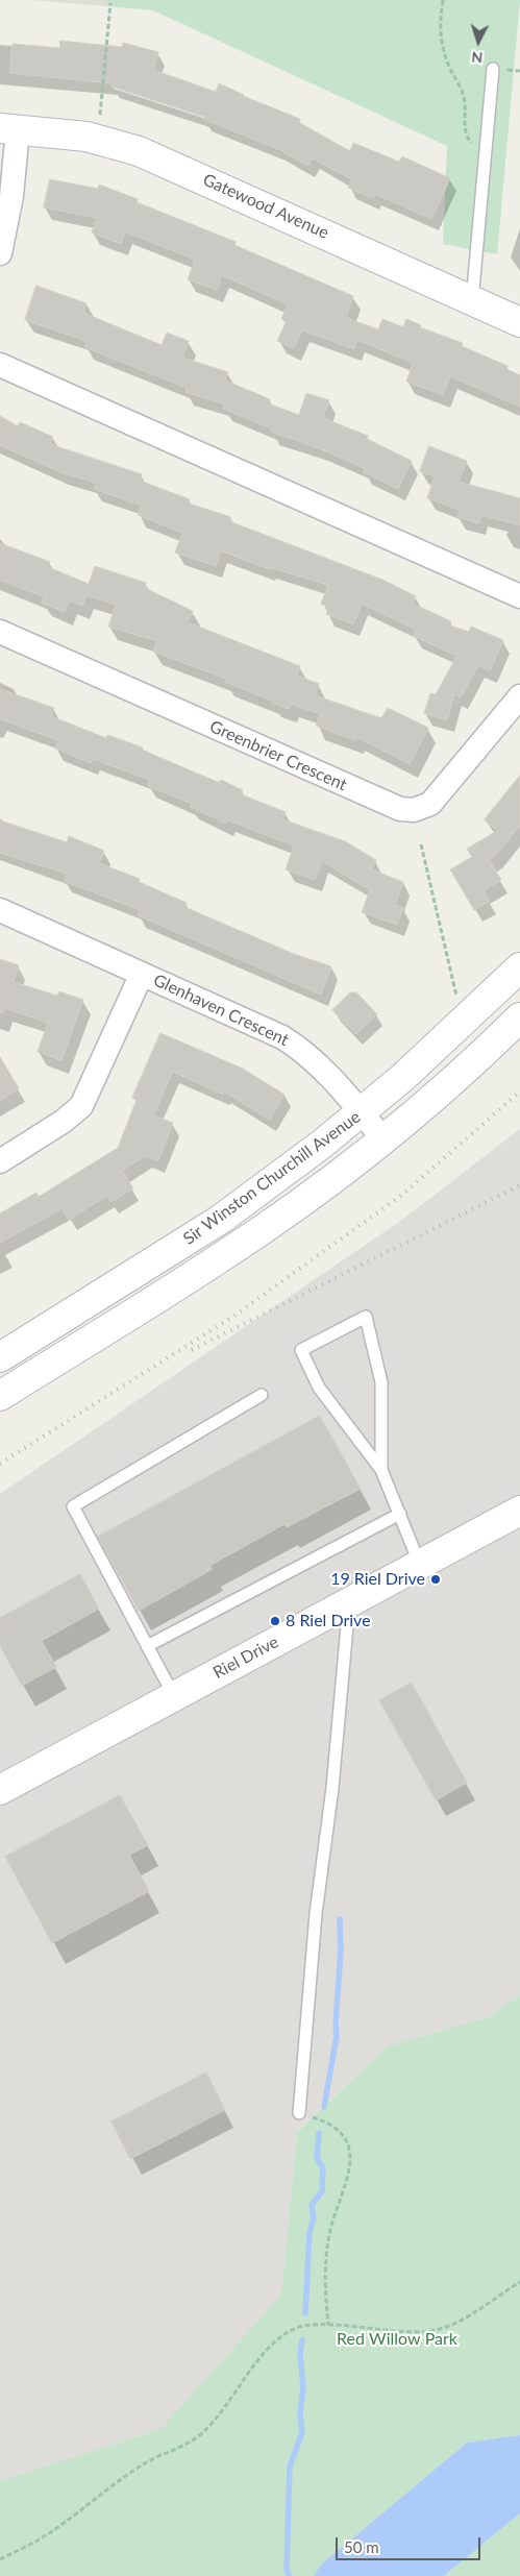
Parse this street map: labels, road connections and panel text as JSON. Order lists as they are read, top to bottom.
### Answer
{
  "streets": {
    "main road": ["Gatewood Avenue", "Sir Winston Churchill Avenue", "Riel Drive"],
    "street": ["Greenbrier Crescent", "Glenhaven Crescent"]
  },
  "crossings": [
    ["Glenhaven Crescent", "Sir Winston Churchill Avenue"]
  ],
  "parks": ["Red Willow Park"],
  "places": ["19 Riel Drive", "8 Riel Drive"],
  "scale_bar": "50 m",
  "north": "bottom"
}
